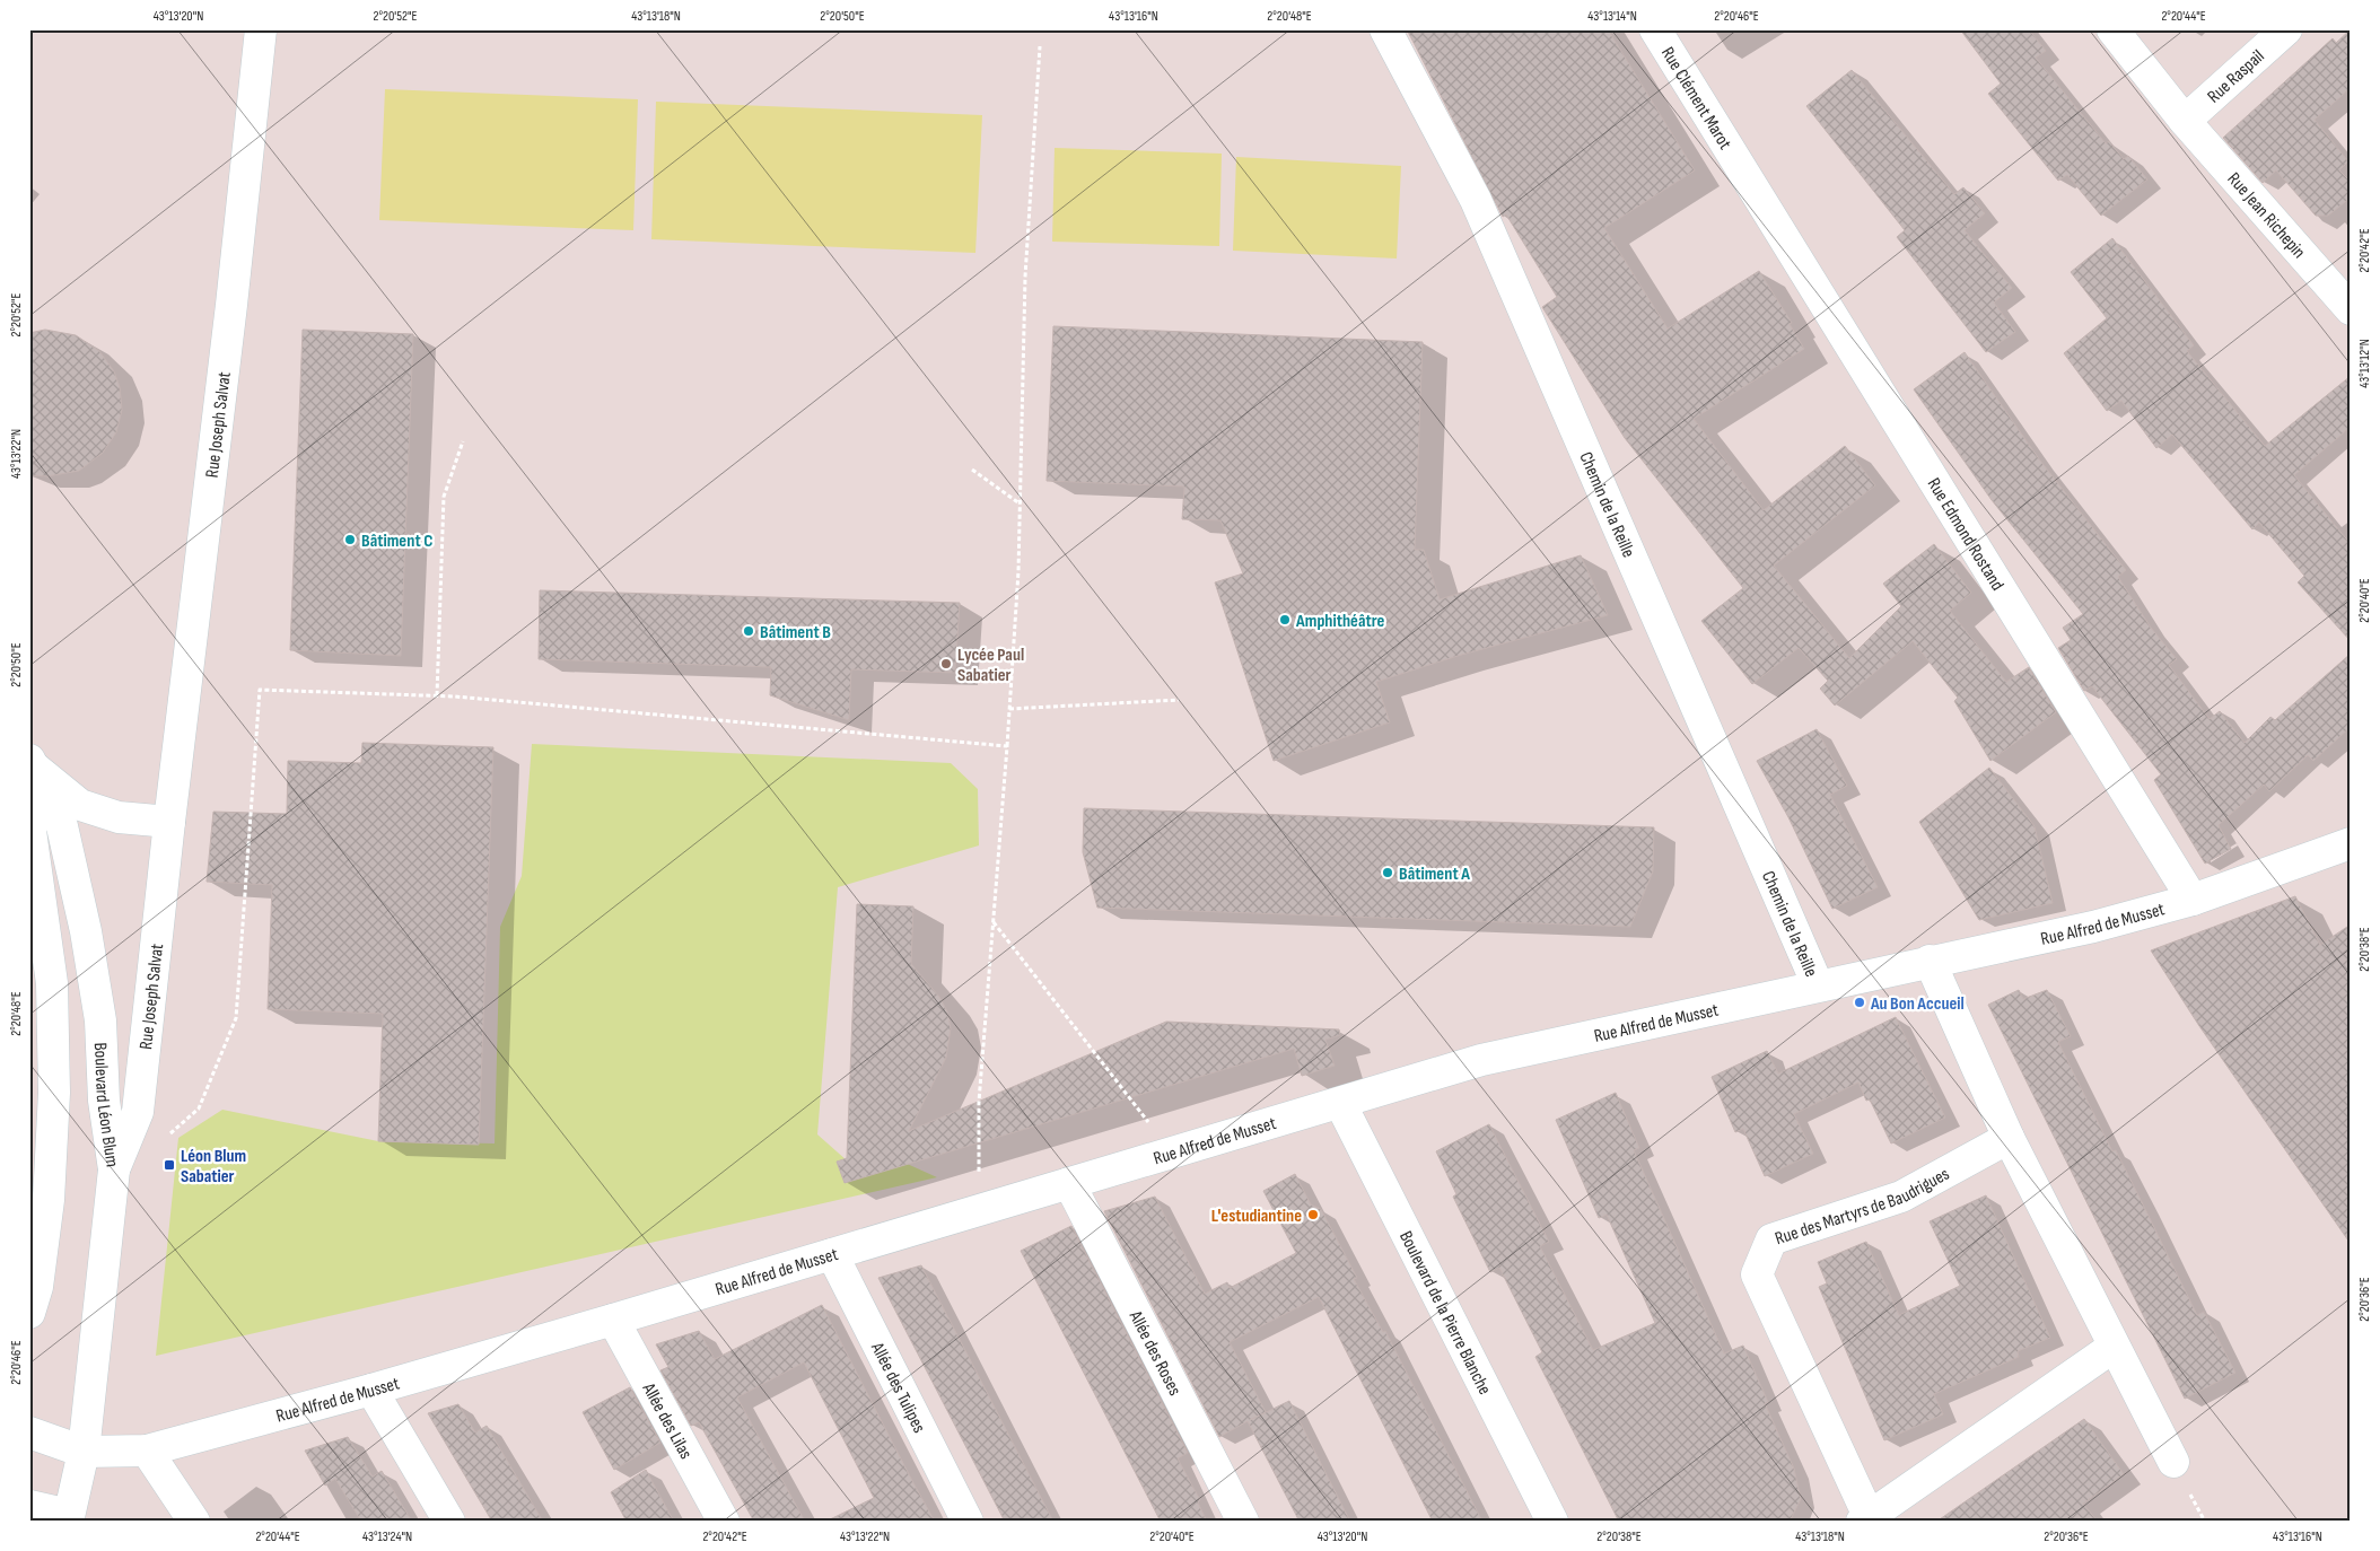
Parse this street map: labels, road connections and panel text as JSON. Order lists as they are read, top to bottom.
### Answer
{
  "streets": {
    "street": [
      "Rue Raspail",
      "Rue Clément Marot",
      "Rue Jean Richepin",
      "Rue Joseph Salvat",
      "Chemin de la Reille",
      "Rue Edmond Rostand",
      "Rue Alfred de Musset",
      "Boulevard Léon Blum",
      "Rue des Martyrs de Baudrigues",
      "Boulevard de la Pierre Blanche",
      "Allée des Roses",
      "Allée des Tulipes",
      "Allée des Lilas"
    ]
  },
  "crossings": [
    ["Rue Raspail", "Rue Jean Richepin"],
    ["Rue Clément Marot", "Rue Edmond Rostand"],
    ["Rue Joseph Salvat", "Boulevard Léon Blum"],
    ["Chemin de la Reille", "Rue Alfred de Musset"],
    ["Rue Edmond Rostand", "Rue Alfred de Musset"],
    ["Rue Alfred de Musset", "Boulevard Léon Blum"],
    ["Rue Alfred de Musset", "Boulevard de la Pierre Blanche"],
    ["Rue Alfred de Musset", "Allée des Roses"],
    ["Rue Alfred de Musset", "Allée des Tulipes"],
    ["Rue Alfred de Musset", "Allée des Lilas"]
  ],
  "places": {
    "other": [
      "Bâtiment C",
      "Amphithéâtre",
      "Bâtiment B",
      "Lycée Paul Sabatier",
      "Bâtiment A",
      "Au Bon Accueil",
      "L'estudiantine"
    ],
    "transit": ["Léon Blum Sabatier"]
  },
  "coordinates": [
    "43°13'20\"N",
    "2°20'52\"E",
    "43°13'18\"N",
    "2°20'50\"E",
    "43°13'16\"N",
    "2°20'48\"E",
    "43°13'14\"N",
    "2°20'46\"E",
    "2°20'44\"E",
    "2°20'42\"E",
    "43°13'12\"N",
    "43°13'22\"N",
    "2°20'40\"E",
    "2°20'38\"E",
    "2°20'36\"E",
    "43°13'24\"N"
  ]
}
